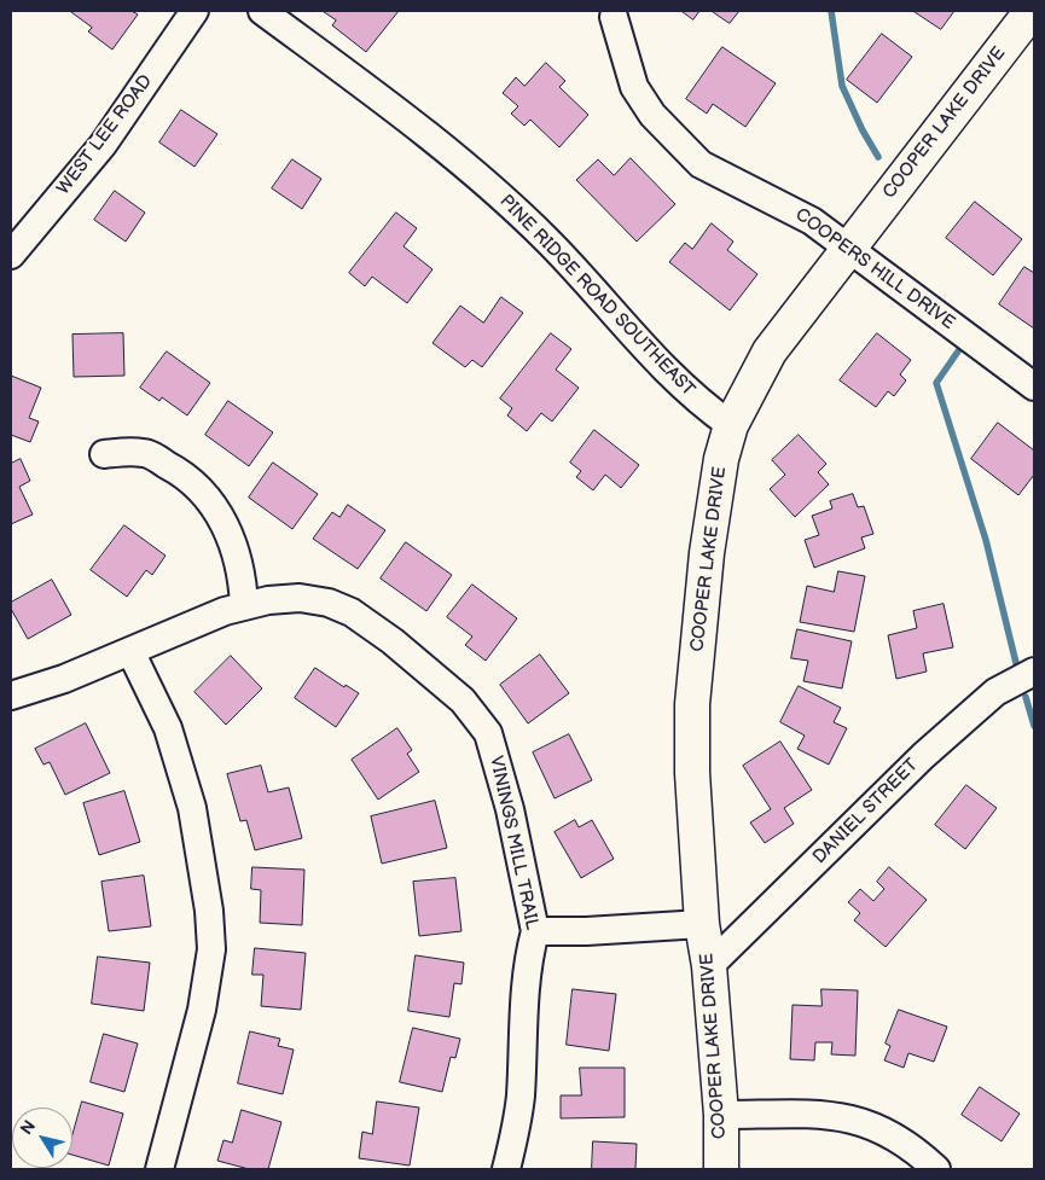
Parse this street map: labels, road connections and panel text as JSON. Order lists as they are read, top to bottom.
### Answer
{
  "streets": {
    "street": [
      "COOPER LAKE DRIVE",
      "WEST LEE ROAD",
      "COOPERS HILL DRIVE",
      "PINE RIDGE ROAD SOUTHEAST",
      "DANIEL STREET",
      "VININGS MILL TRAIL"
    ]
  },
  "crossings": [
    ["COOPER LAKE DRIVE", "COOPERS HILL DRIVE"],
    ["COOPER LAKE DRIVE", "PINE RIDGE ROAD SOUTHEAST"],
    ["COOPER LAKE DRIVE", "DANIEL STREET"]
  ],
  "north": "top left"
}
